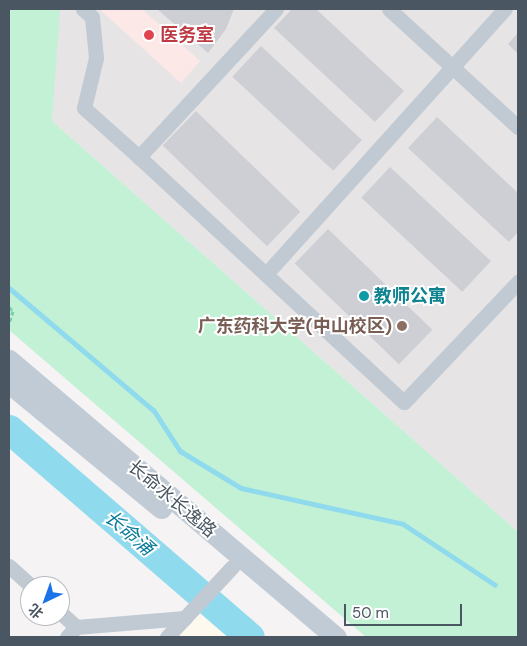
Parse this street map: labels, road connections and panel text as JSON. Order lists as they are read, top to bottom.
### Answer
{
  "streets": {
    "street": ["长命水长逸路"]
  },
  "water": ["长命涌"],
  "places": ["医务室", "教师公寓", "广东药科大学(中山校区)"],
  "scale_bar": "50 m",
  "north": "bottom left"
}
